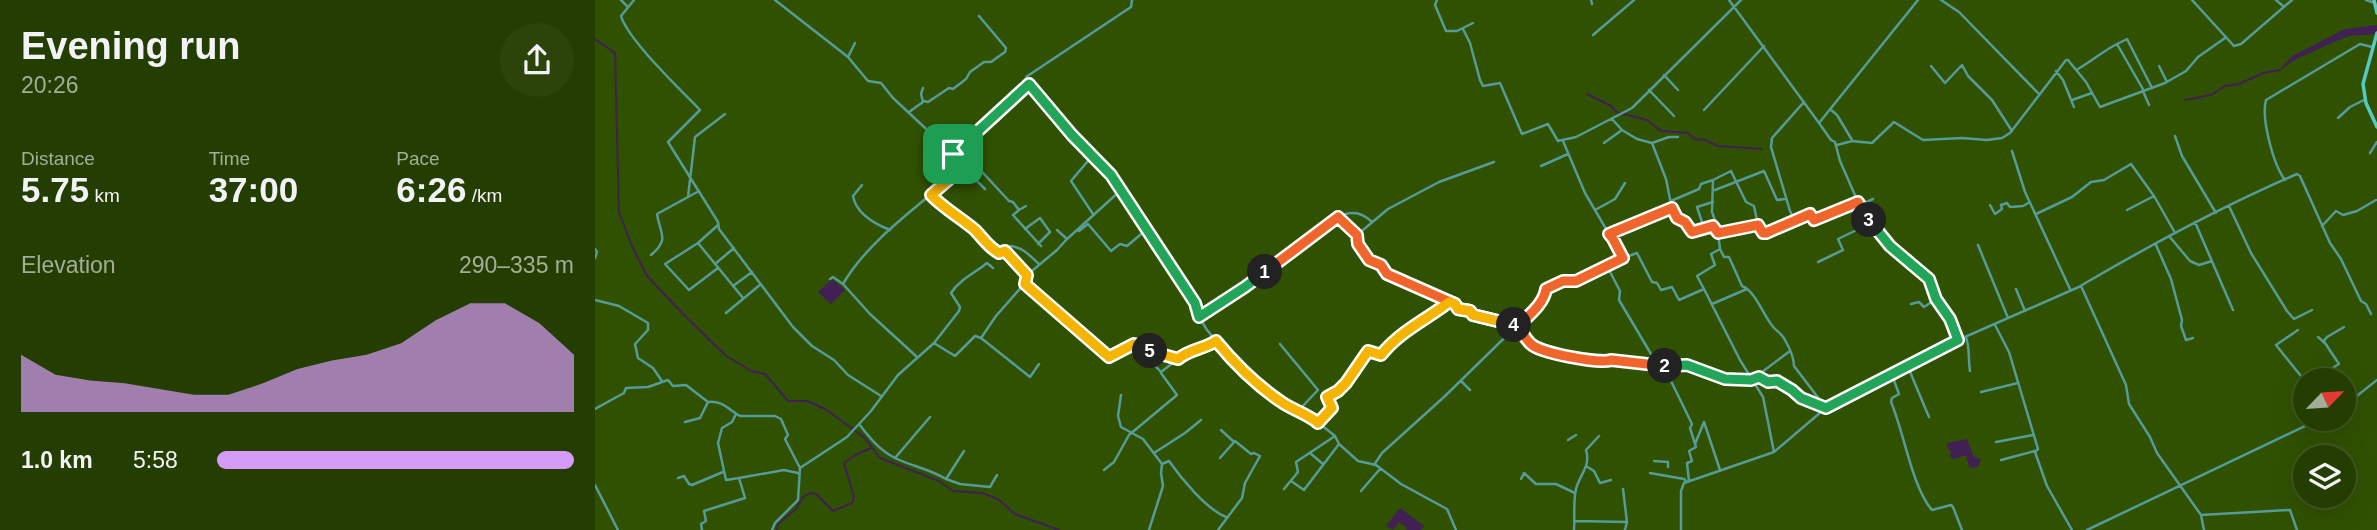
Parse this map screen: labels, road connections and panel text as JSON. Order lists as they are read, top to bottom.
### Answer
{
  "north": "top right",
  "page": {
    "heading": ["Evening run", "20:26"],
    "stats": [
      ["Distance", "5.75 km"],
      ["Time", "37:00"],
      ["Pace", "6:26 /km"]
    ],
    "pins": [
      "3",
      "1",
      "4",
      "5",
      "2"
    ],
    "chart": ["Elevation", "290–335 m"],
    "list": [
      {
        "name": "1.0 km",
        "note": "5:58"
      }
    ]
  }
}
